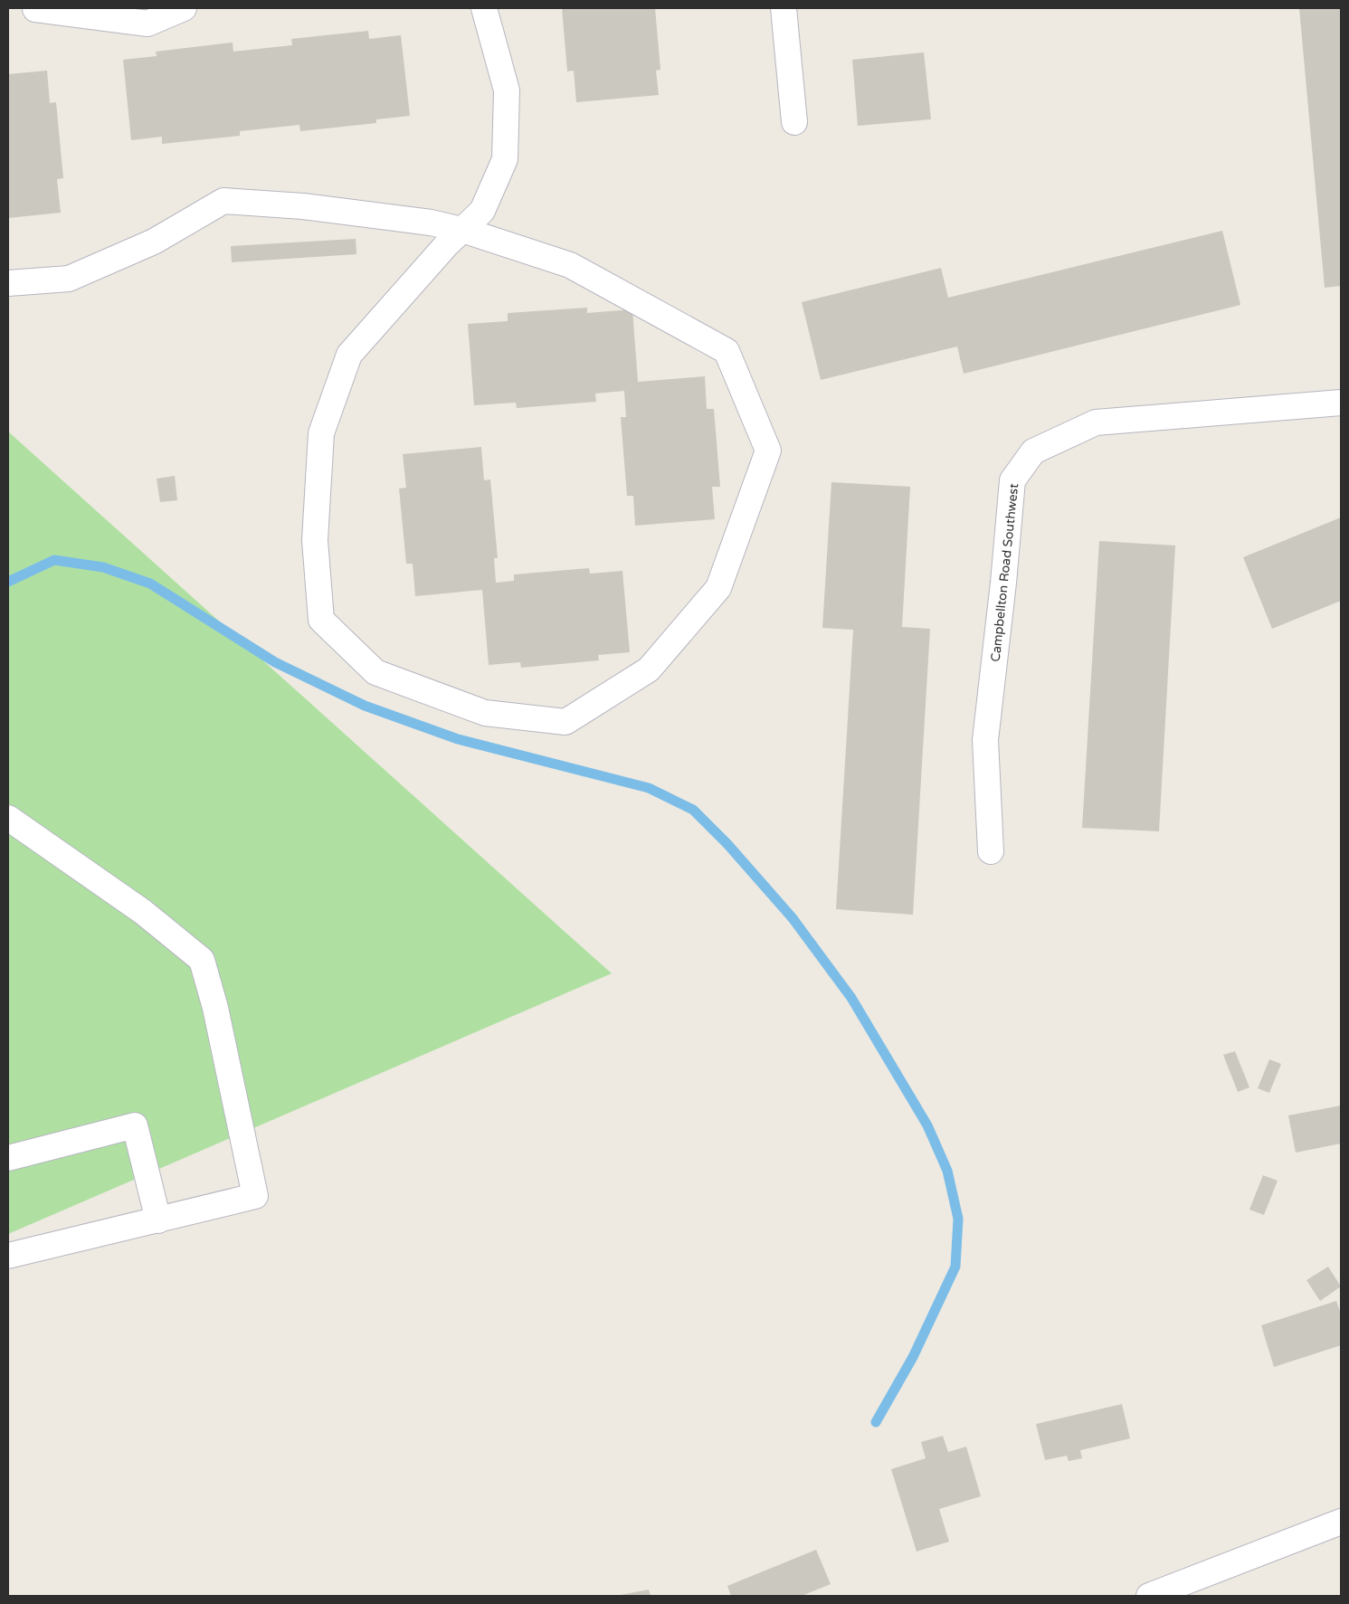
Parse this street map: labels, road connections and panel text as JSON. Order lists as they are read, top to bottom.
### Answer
{
  "streets": {
    "street": ["Campbellton Road Southwest"]
  }
}
